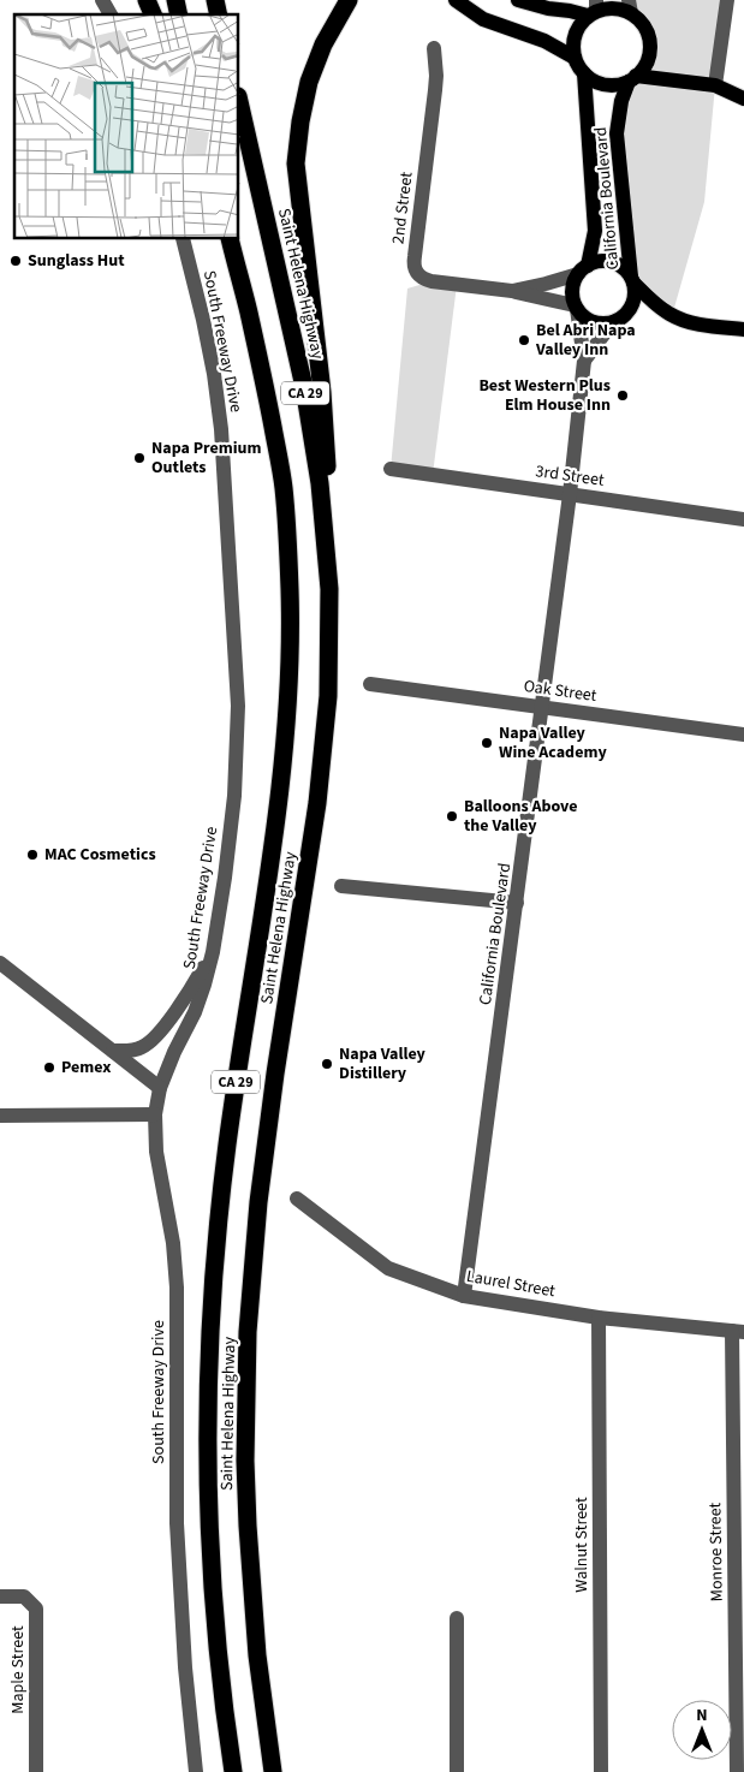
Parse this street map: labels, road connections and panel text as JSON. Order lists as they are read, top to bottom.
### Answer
{
  "streets": {
    "highway": ["Saint Helena Highway", "CA 29"],
    "main road": ["California Boulevard"],
    "street": [
      "2nd Street",
      "South Freeway Drive",
      "3rd Street",
      "Oak Street",
      "Laurel Street",
      "Walnut Street",
      "Monroe Street",
      "Maple Street"
    ]
  },
  "crossings": [
    ["California Boulevard", "2nd Street"],
    ["California Boulevard", "3rd Street"],
    ["California Boulevard", "Oak Street"],
    ["California Boulevard", "Laurel Street"],
    ["Laurel Street", "Walnut Street"],
    ["Laurel Street", "Monroe Street"]
  ],
  "places": [
    "Sunglass Hut",
    "Bel Abri Napa Valley Inn",
    "Best Western Plus Elm House Inn",
    "Napa Premium Outlets",
    "Napa Valley Wine Academy",
    "Balloons Above the Valley",
    "MAC Cosmetics",
    "Napa Valley Distillery",
    "Pemex"
  ],
  "north": "top"
}
